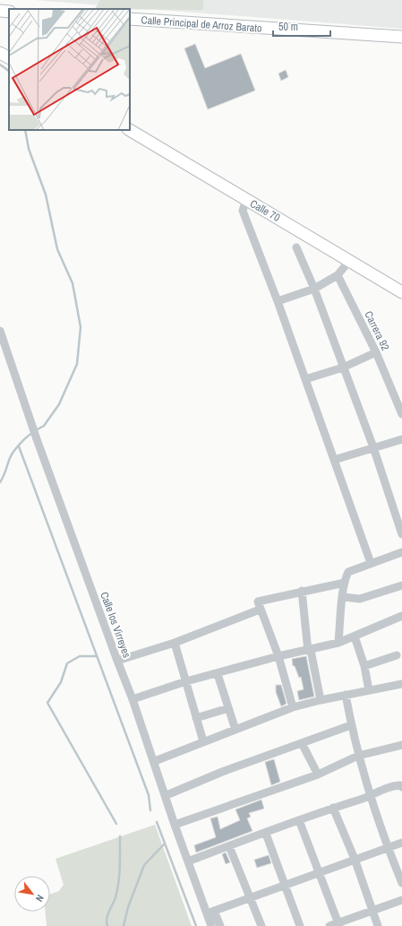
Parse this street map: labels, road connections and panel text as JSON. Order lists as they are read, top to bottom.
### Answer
{
  "streets": {
    "street": [
      "Calle Principal de Arroz Barato",
      "Calle 70",
      "Carrera 92",
      "Calle los Virreyes"
    ]
  },
  "scale_bar": "50 m",
  "north": "bottom right"
}
